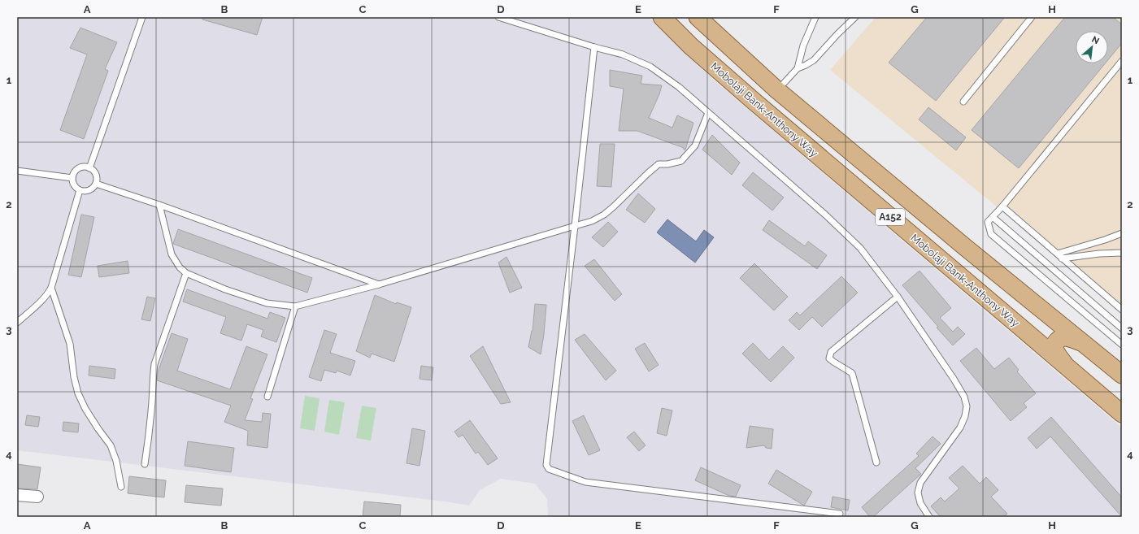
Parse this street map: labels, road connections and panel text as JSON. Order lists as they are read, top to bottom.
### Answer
{
  "streets": {
    "main road": ["Mobolaji Bank-Anthony Way", "A152"]
  },
  "north": "top right",
  "grid": {
    "columns": [
      "A",
      "B",
      "C",
      "D",
      "E",
      "F",
      "G",
      "H"
    ],
    "rows": [
      "1",
      "2",
      "3",
      "4"
    ]
  }
}
